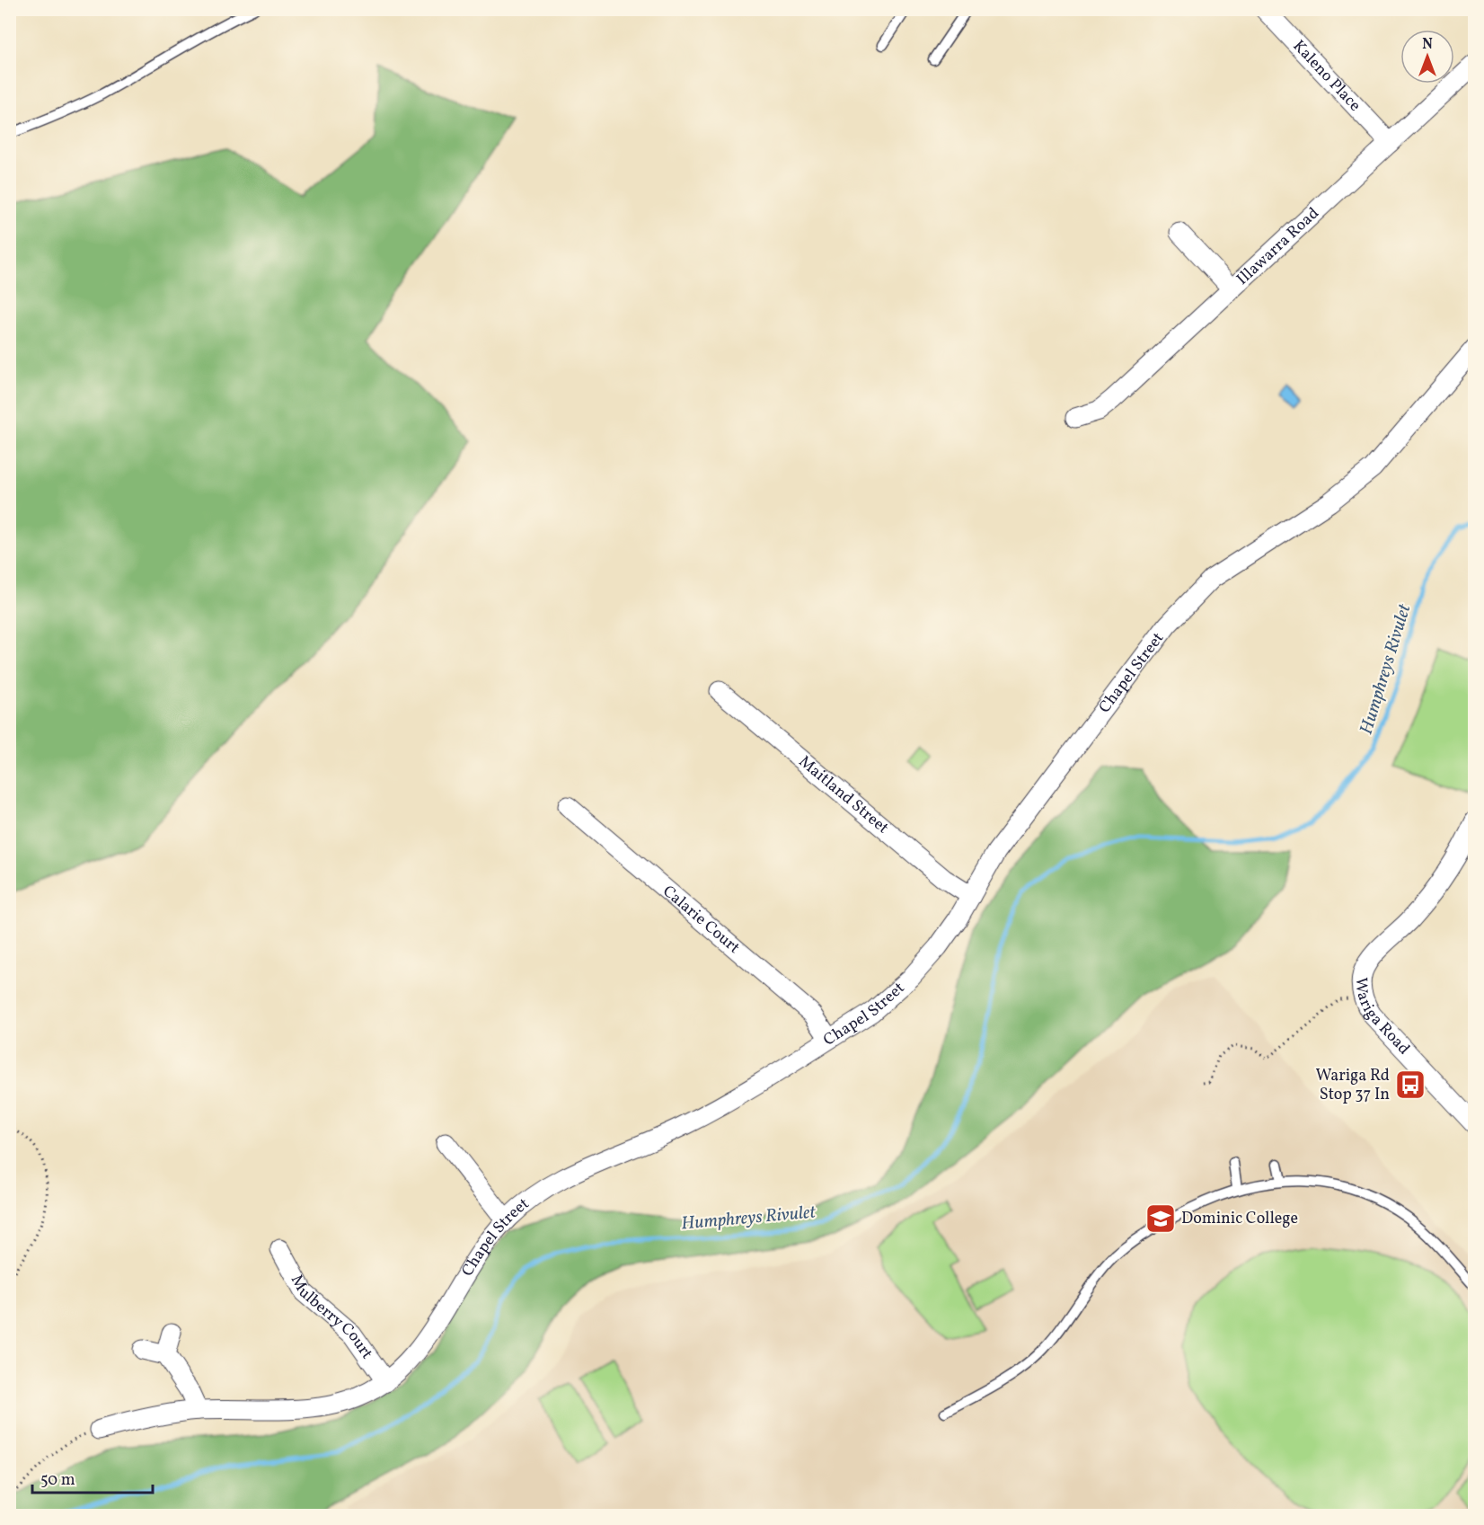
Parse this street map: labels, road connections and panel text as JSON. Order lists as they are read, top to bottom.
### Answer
{
  "streets": {
    "street": [
      "Kaleno Place",
      "Illawarra Road",
      "Chapel Street",
      "Maitland Street",
      "Calarie Court",
      "Wariga Road",
      "Mulberry Court"
    ]
  },
  "crossings": [
    ["Kaleno Place", "Illawarra Road"],
    ["Chapel Street", "Maitland Street"],
    ["Chapel Street", "Calarie Court"],
    ["Chapel Street", "Mulberry Court"]
  ],
  "water": ["Humphreys Rivulet"],
  "places": {
    "bus stop": ["Wariga Rd Stop 37 In"],
    "school or university": ["Dominic College"]
  },
  "scale_bar": "50 m",
  "north": "top"
}
